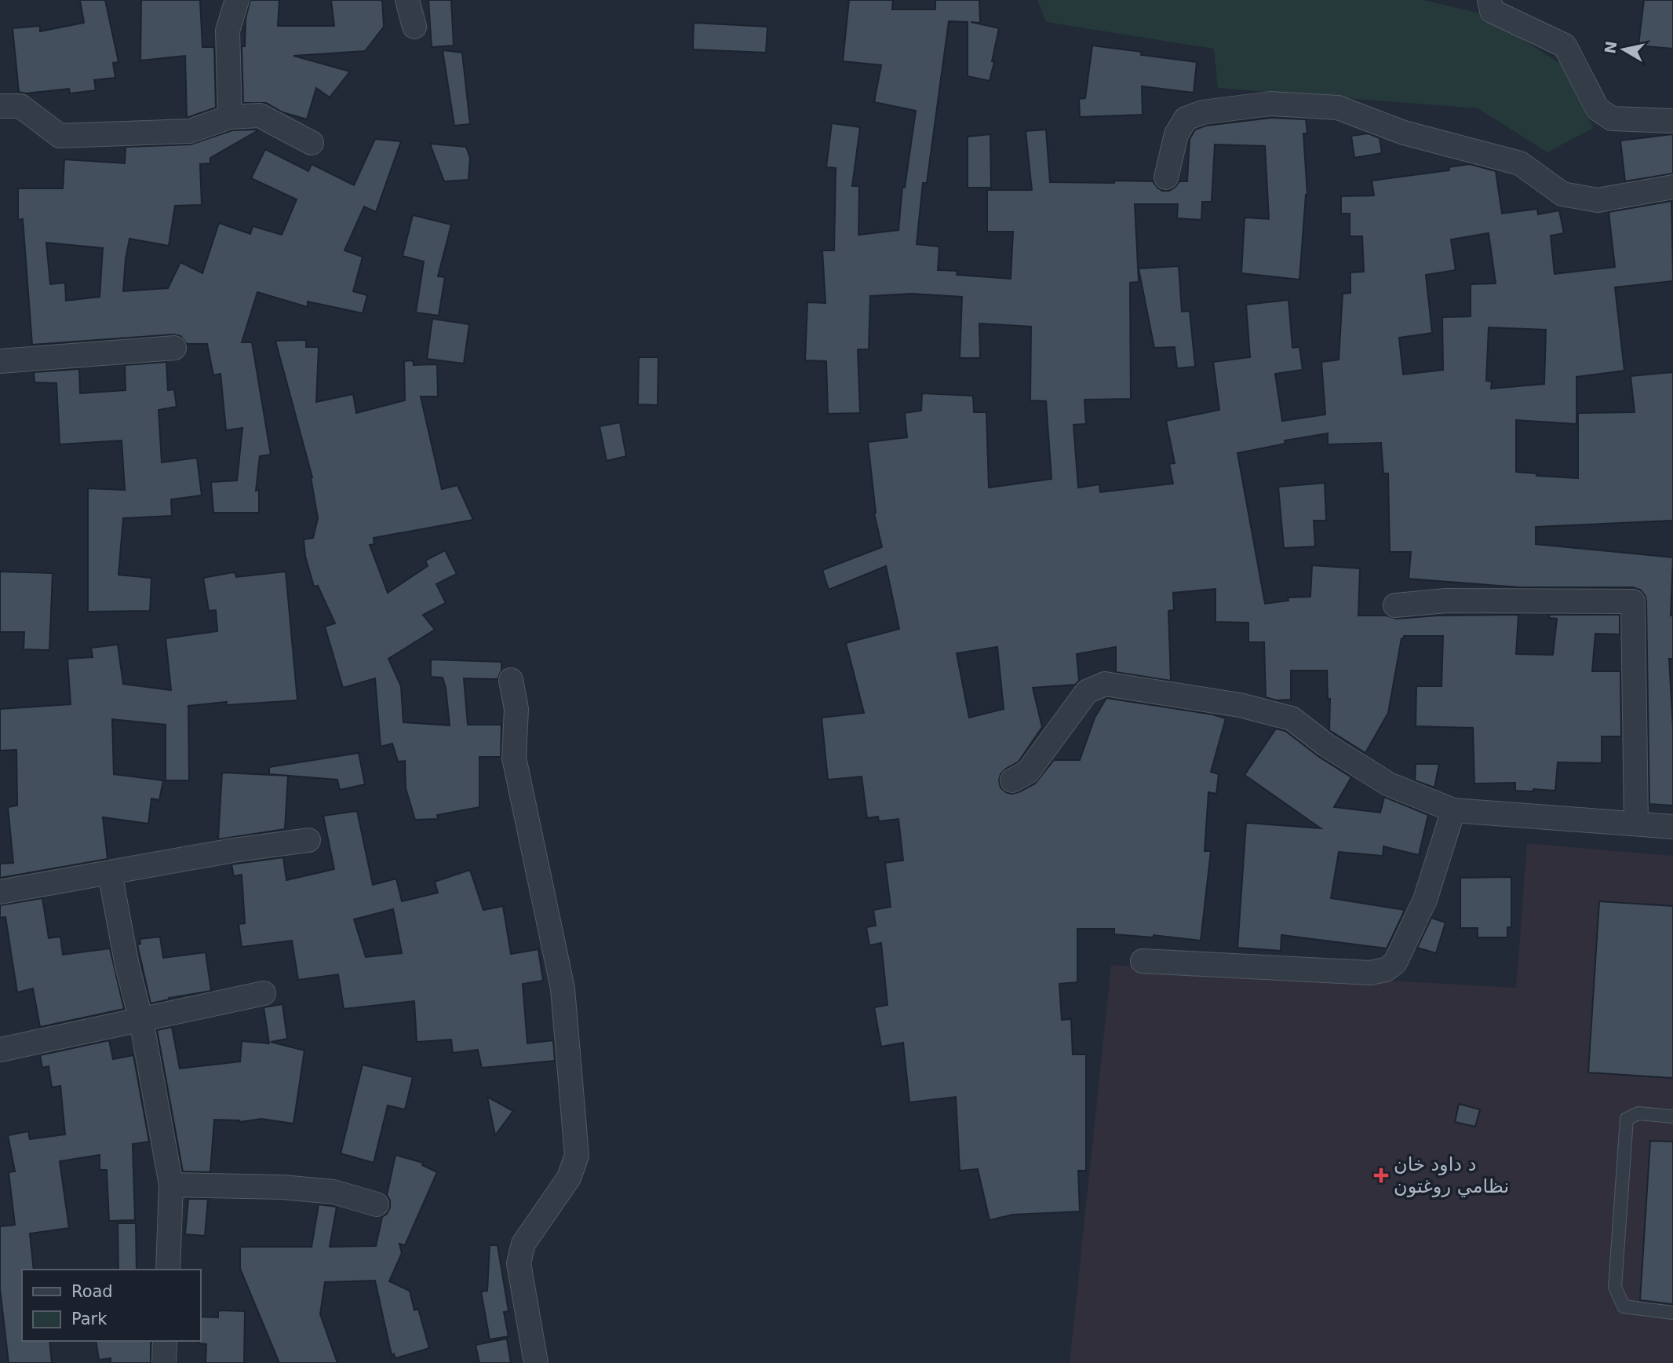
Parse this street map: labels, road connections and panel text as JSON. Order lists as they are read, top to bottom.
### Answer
{
  "places": {
    "health": ["د داود خان نظامي روغتون"]
  },
  "legend": ["Road", "Park"],
  "north": "left"
}
